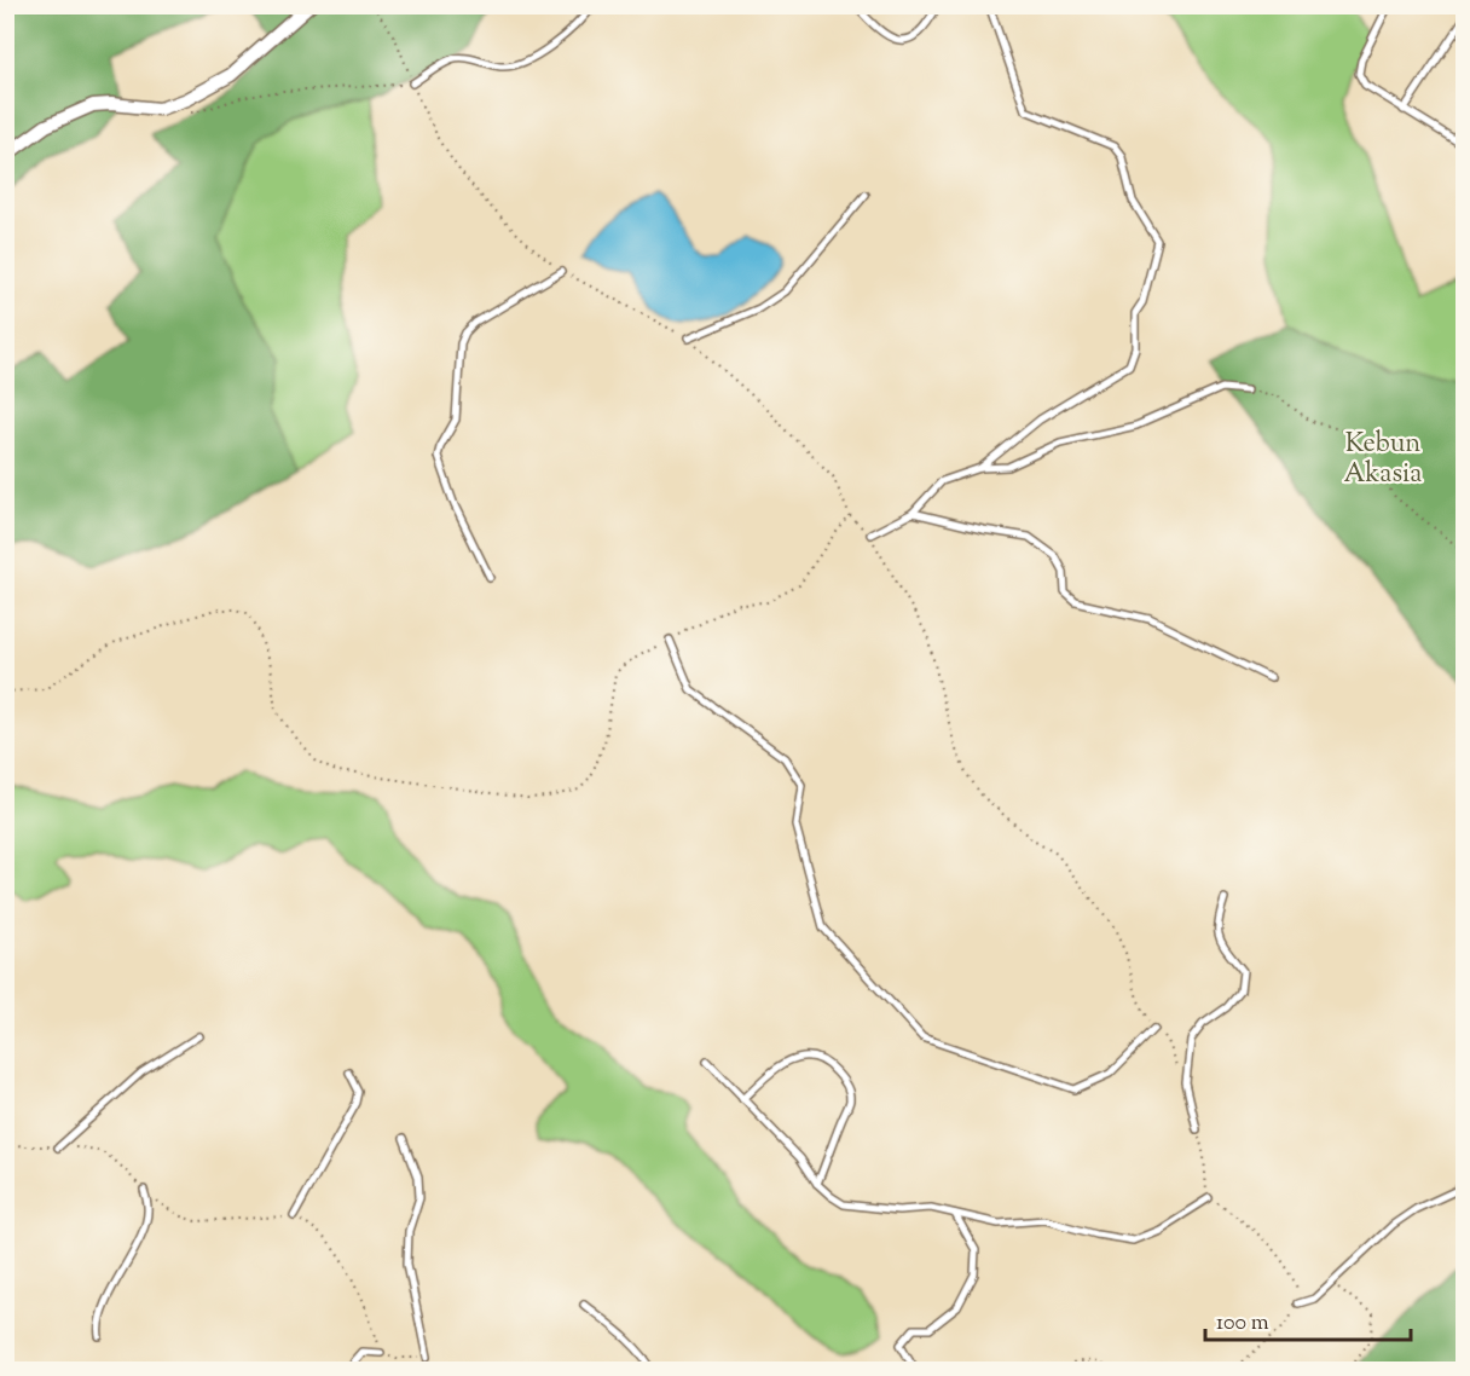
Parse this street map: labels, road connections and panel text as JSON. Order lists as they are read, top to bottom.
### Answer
{
  "parks": ["Kebun Akasia"],
  "scale_bar": "100 m"
}
